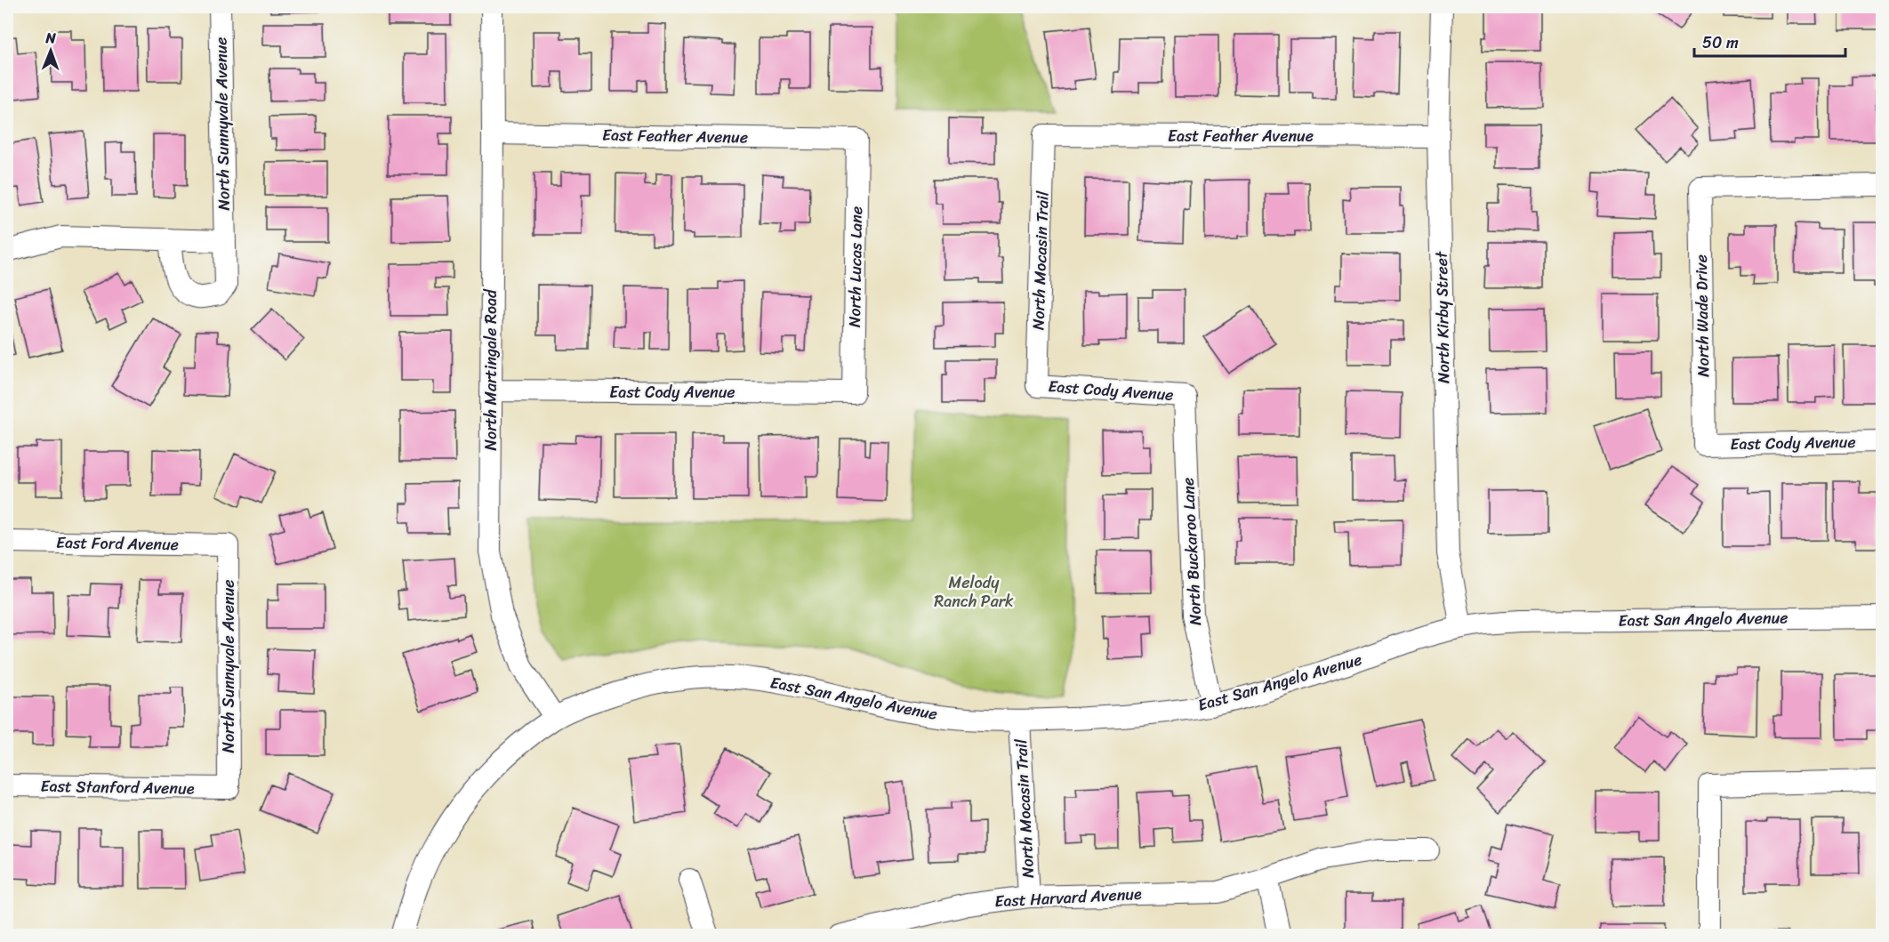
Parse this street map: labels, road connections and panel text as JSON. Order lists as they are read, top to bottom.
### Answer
{
  "streets": {
    "street": [
      "North Sunnyvale Avenue",
      "East Feather Avenue",
      "North Mocasin Trail",
      "North Lucas Lane",
      "North Wade Drive",
      "North Kirby Street",
      "North Martingale Road",
      "East Cody Avenue",
      "East Ford Avenue",
      "North Buckaroo Lane",
      "East San Angelo Avenue",
      "East Stanford Avenue",
      "East Harvard Avenue"
    ]
  },
  "crossings": [
    ["North Sunnyvale Avenue", "East Ford Avenue"],
    ["North Sunnyvale Avenue", "East Stanford Avenue"],
    ["East Feather Avenue", "North Mocasin Trail"],
    ["East Feather Avenue", "North Lucas Lane"],
    ["East Feather Avenue", "North Kirby Street"],
    ["East Feather Avenue", "North Martingale Road"],
    ["North Mocasin Trail", "East Cody Avenue"],
    ["North Mocasin Trail", "East San Angelo Avenue"],
    ["North Mocasin Trail", "East Harvard Avenue"],
    ["North Lucas Lane", "East Cody Avenue"],
    ["North Wade Drive", "East Cody Avenue"],
    ["North Kirby Street", "East San Angelo Avenue"],
    ["North Martingale Road", "East Cody Avenue"],
    ["North Martingale Road", "East San Angelo Avenue"],
    ["East Cody Avenue", "North Buckaroo Lane"],
    ["North Buckaroo Lane", "East San Angelo Avenue"]
  ],
  "parks": ["Melody Ranch Park"],
  "scale_bar": "50 m",
  "north": "top"
}
